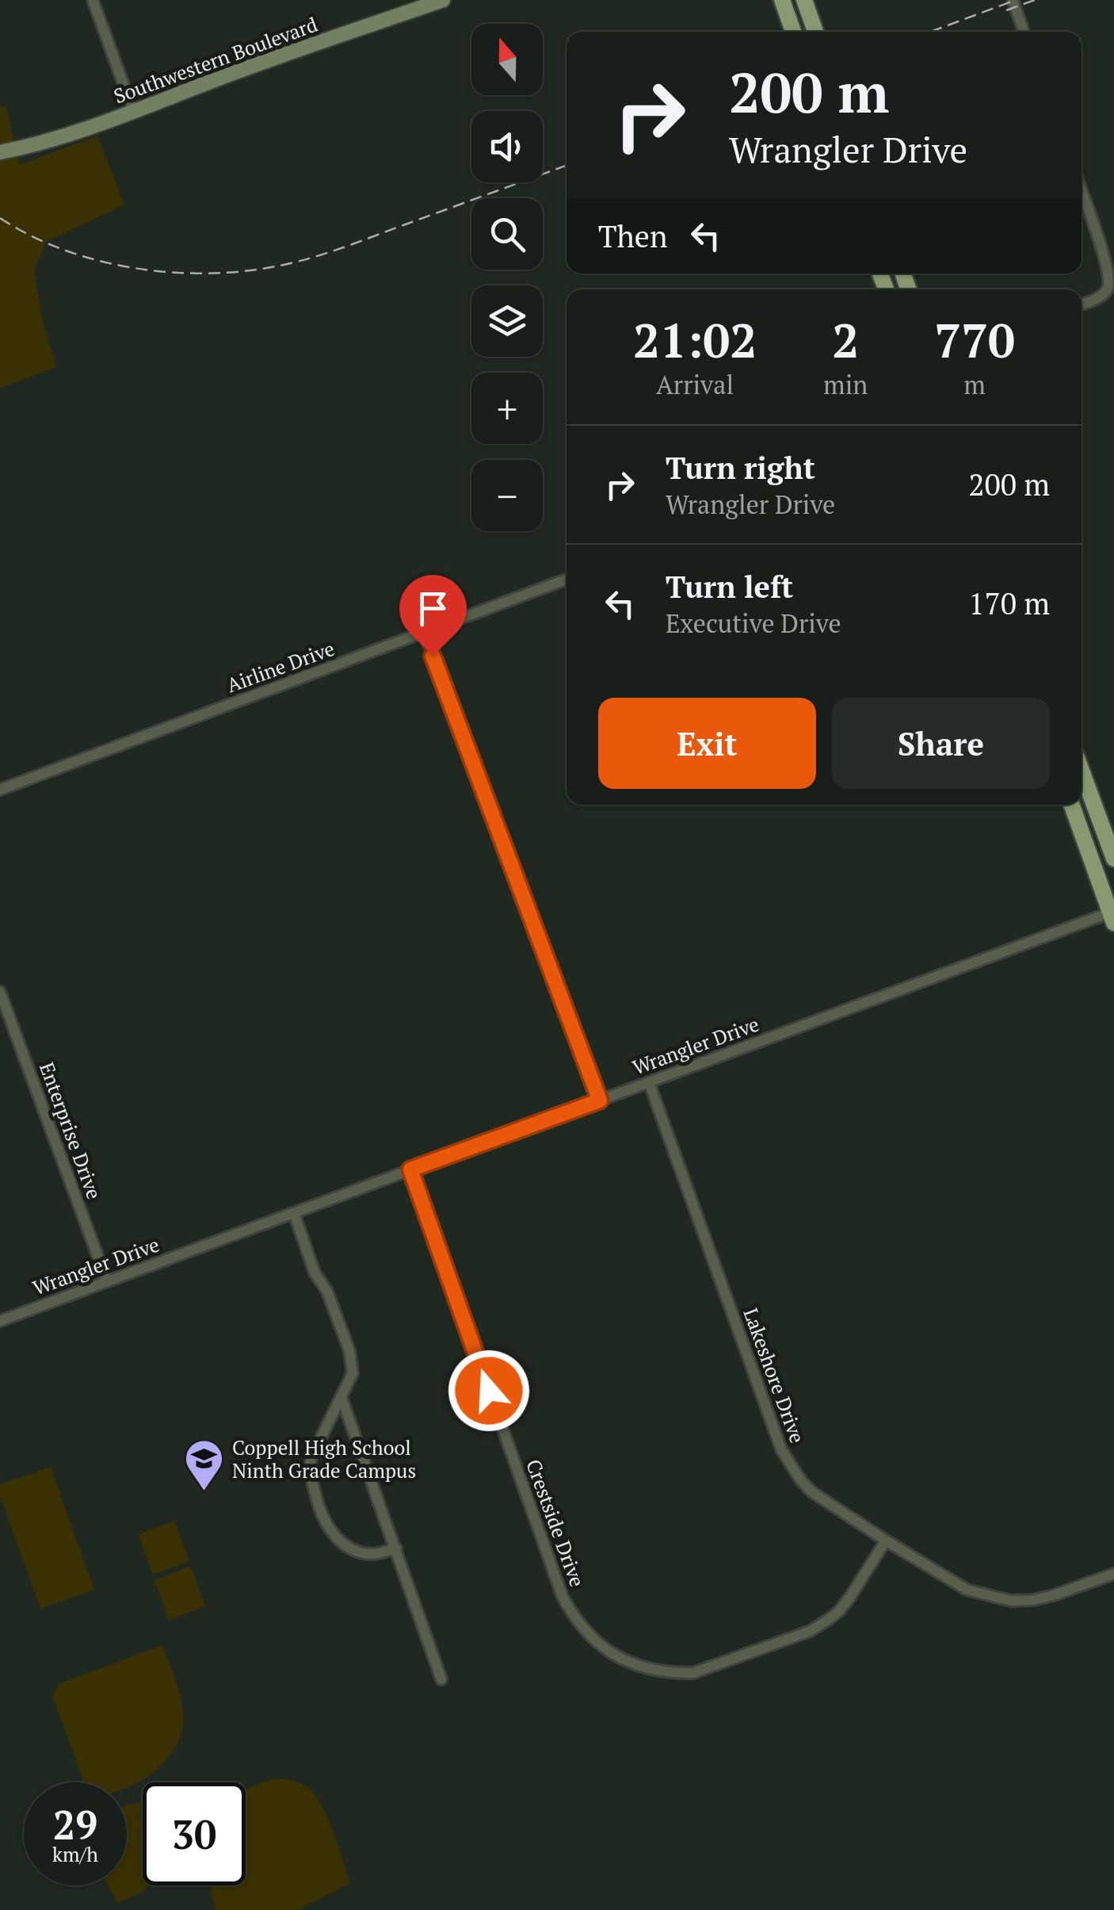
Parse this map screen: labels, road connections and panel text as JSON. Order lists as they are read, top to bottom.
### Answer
{
  "streets": {
    "street": [
      "Southwestern Boulevard",
      "Airline Drive",
      "Wrangler Drive",
      "Enterprise Drive",
      "Lakeshore Drive",
      "Crestside Drive"
    ]
  },
  "crossings": [
    ["Wrangler Drive", "Enterprise Drive"],
    ["Wrangler Drive", "Lakeshore Drive"],
    ["Wrangler Drive", "Crestside Drive"],
    ["Lakeshore Drive", "Crestside Drive"]
  ],
  "places": {
    "school or university": ["Coppell High School Ninth Grade Campus"]
  },
  "north": "top",
  "page": {
    "map_buttons": ["+", "−"],
    "turn": ["200 m", "Wrangler Drive"],
    "then": "Then",
    "eta": [
      "21:02",
      "Arrival",
      "2",
      "min",
      "770",
      "m"
    ],
    "list": [
      {
        "name": "Turn right",
        "note": "Wrangler Drive",
        "value": "200 m"
      },
      {
        "name": "Turn left",
        "note": "Executive Drive",
        "value": "170 m"
      }
    ],
    "buttons": ["Exit", "Share"],
    "speed": "29 km/h",
    "limit": "30"
  }
}
